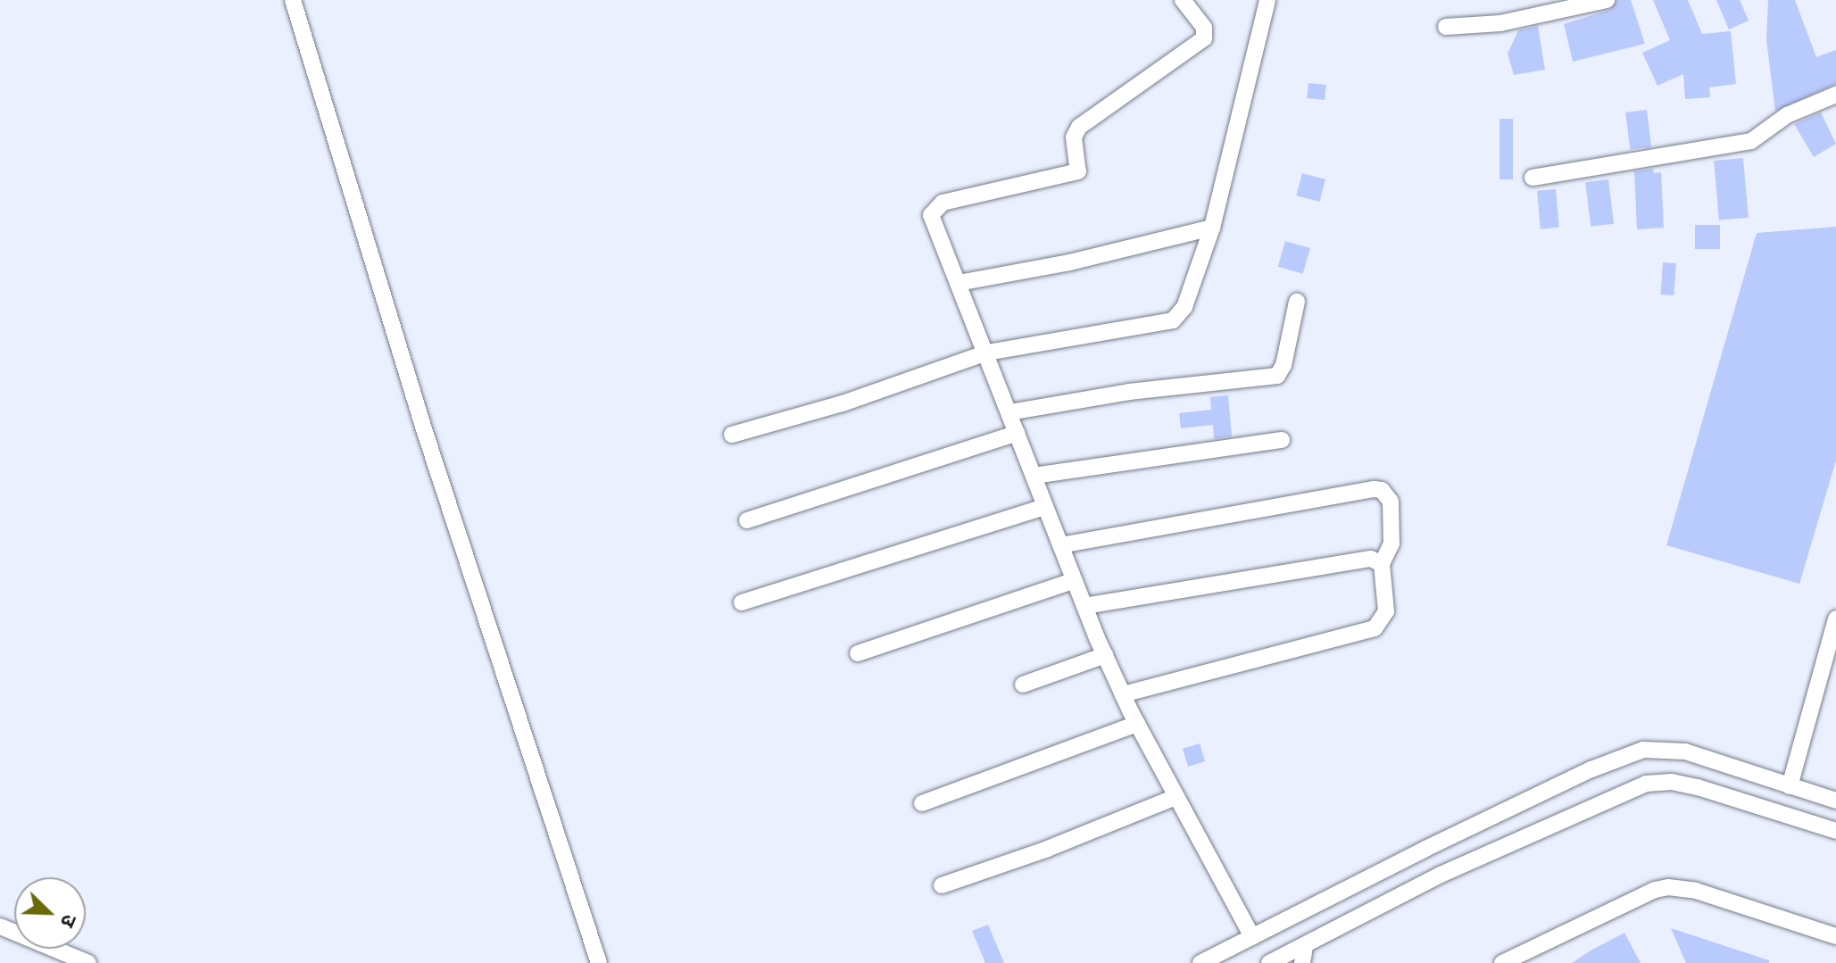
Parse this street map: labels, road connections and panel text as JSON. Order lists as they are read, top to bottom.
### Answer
{
  "north": "bottom right"
}
